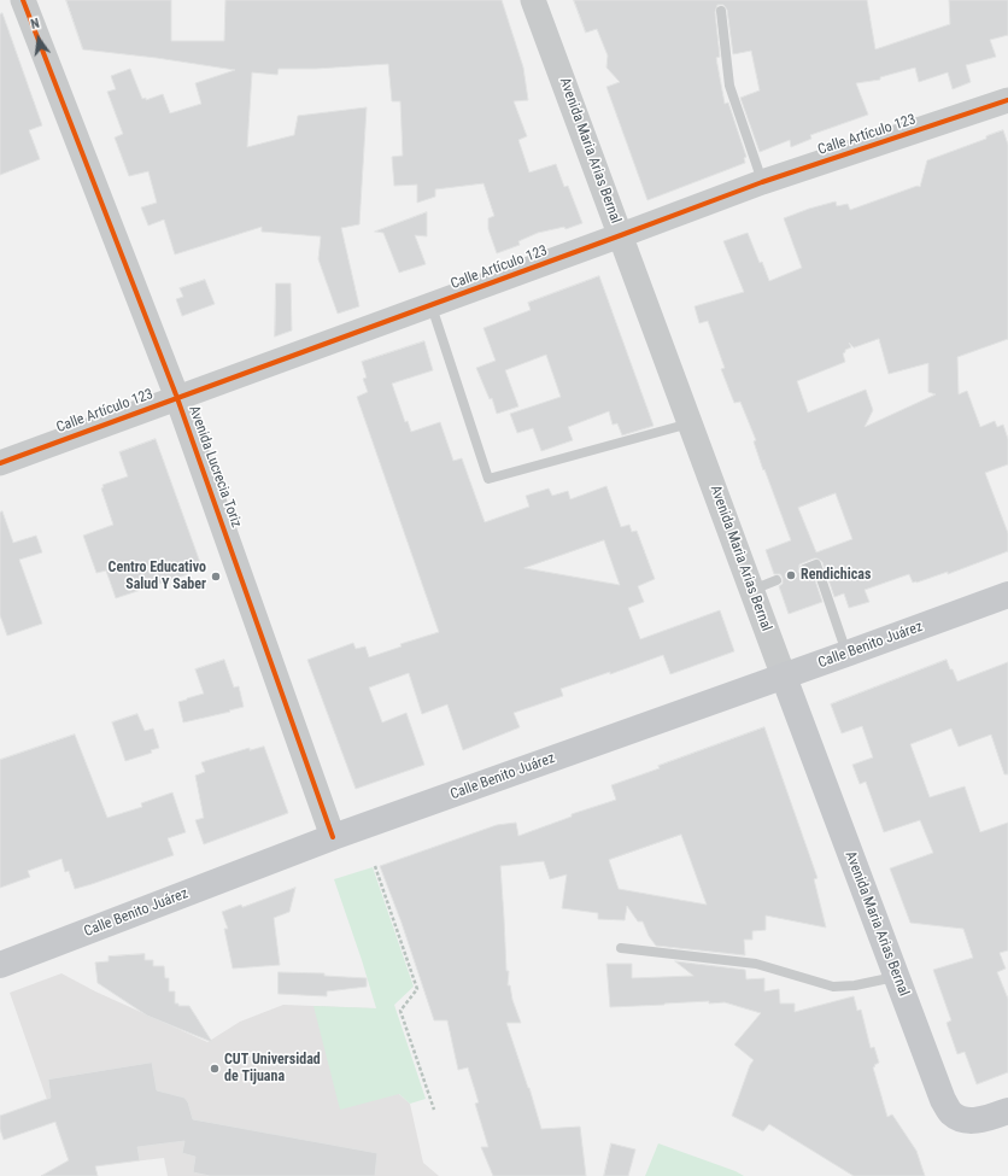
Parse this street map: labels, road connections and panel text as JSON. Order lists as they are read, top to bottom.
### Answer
{
  "streets": {
    "main road": ["Avenida Maria Arias Bernal", "Calle Benito Juárez"],
    "street": ["Calle Artículo 123", "Avenida Lucrecia Toriz"]
  },
  "crossings": [
    ["Calle Artículo 123", "Avenida Maria Arias Bernal"],
    ["Calle Artículo 123", "Avenida Lucrecia Toriz"],
    ["Avenida Maria Arias Bernal", "Calle Benito Juárez"],
    ["Avenida Lucrecia Toriz", "Calle Benito Juárez"]
  ],
  "places": ["Rendichicas", "Centro Educativo Salud Y Saber", "CUT Universidad de Tijuana"],
  "north": "top"
}
